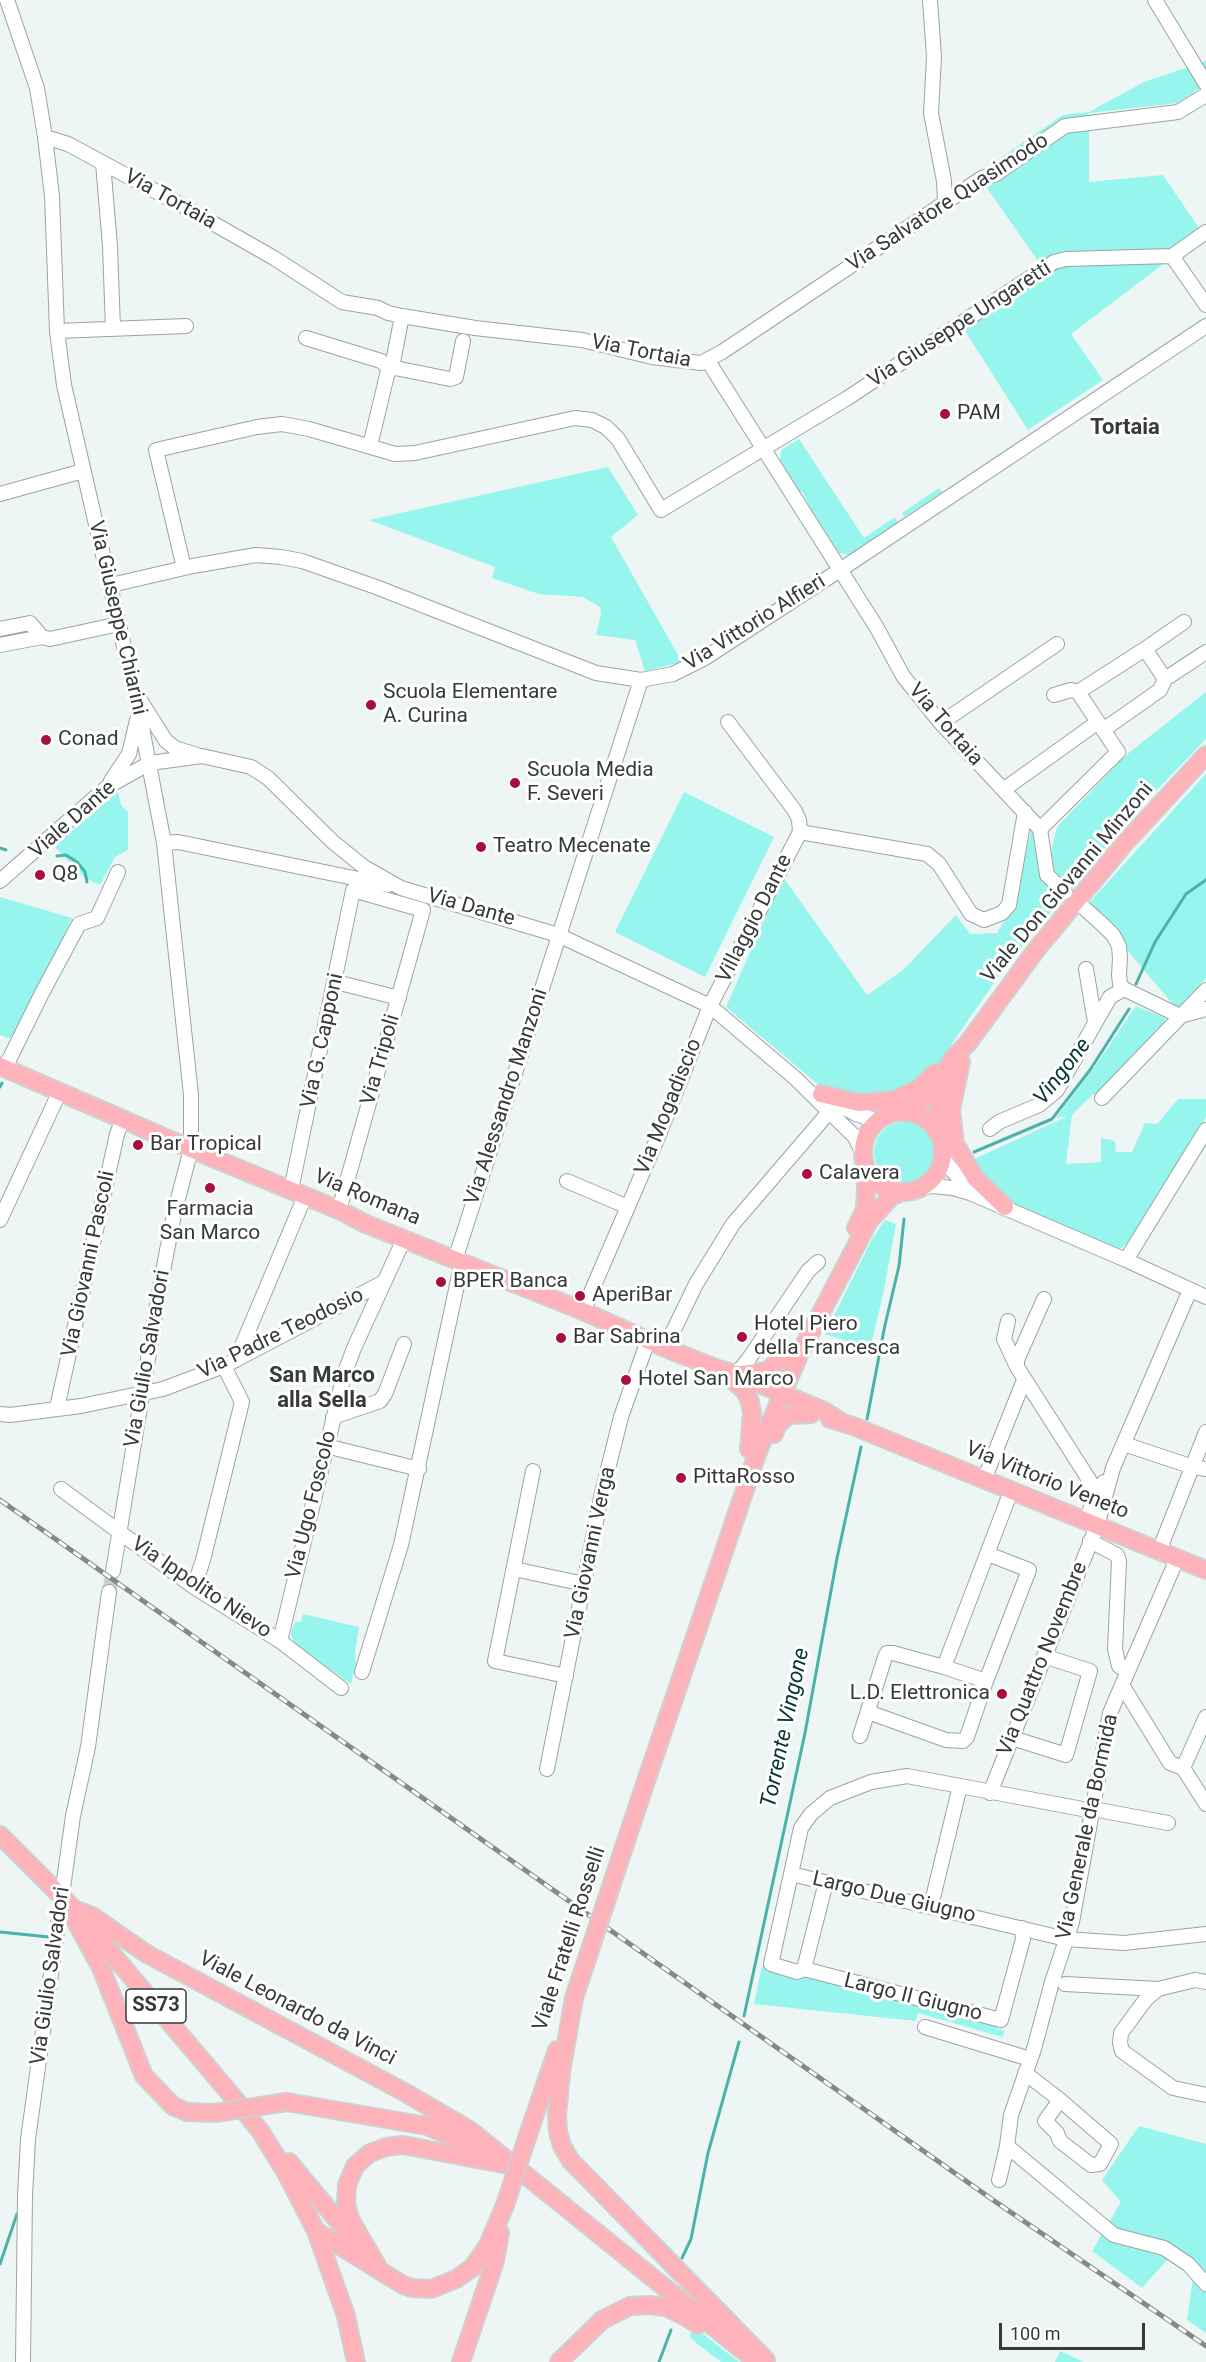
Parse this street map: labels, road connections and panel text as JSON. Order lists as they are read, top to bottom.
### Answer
{
  "streets": {
    "main road": [
      "Viale Don Giovanni Minzoni",
      "Via Romana",
      "Via Vittorio Veneto",
      "Viale Fratelli Rosselli",
      "SS73",
      "Viale Leonardo da Vinci"
    ],
    "street": [
      "Via Tortaia",
      "Via Salvatore Quasimodo",
      "Via Giuseppe Ungaretti",
      "Via Giuseppe Chiarini",
      "Via Vittorio Alfieri",
      "Viale Dante",
      "Via Dante",
      "Villaggio Dante",
      "Via G. Capponi",
      "Via Tripoli",
      "Via Alessandro Manzoni",
      "Via Mogadiscio",
      "Via Giovanni Pascoli",
      "Via Padre Teodosio",
      "Via Giulio Salvadori",
      "Via Ugo Foscolo",
      "Via Giovanni Verga",
      "Via Ippolito Nievo",
      "Via Quattro Novembre",
      "Via Generale da Bormida",
      "Largo Due Giugno",
      "Largo II Giugno"
    ]
  },
  "crossings": [
    ["Via Tortaia", "Via Salvatore Quasimodo"],
    ["Via Tortaia", "Via Giuseppe Ungaretti"],
    ["Via Tortaia", "Via Giuseppe Chiarini"],
    ["Via Tortaia", "Via Vittorio Alfieri"],
    ["Via Tortaia", "Villaggio Dante"],
    ["Via Giuseppe Chiarini", "Via Vittorio Alfieri"],
    ["Via Giuseppe Chiarini", "Viale Dante"],
    ["Via Giuseppe Chiarini", "Via Dante"],
    ["Via Giuseppe Chiarini", "Via Romana"],
    ["Via Giuseppe Chiarini", "Via Giulio Salvadori"],
    ["Via Vittorio Alfieri", "Via Alessandro Manzoni"],
    ["Viale Dante", "Via Dante"],
    ["Viale Don Giovanni Minzoni", "Via Dante"],
    ["Viale Don Giovanni Minzoni", "Viale Fratelli Rosselli"],
    ["Via Dante", "Villaggio Dante"],
    ["Via Dante", "Via Alessandro Manzoni"],
    ["Via Dante", "Via Mogadiscio"],
    ["Via Dante", "Viale Fratelli Rosselli"],
    ["Villaggio Dante", "Via Mogadiscio"],
    ["Via G. Capponi", "Via Tripoli"],
    ["Via G. Capponi", "Via Romana"],
    ["Via G. Capponi", "Via Padre Teodosio"],
    ["Via Tripoli", "Via Romana"],
    ["Via Alessandro Manzoni", "Via Romana"],
    ["Via Mogadiscio", "Via Romana"],
    ["Via Romana", "Via Giovanni Pascoli"],
    ["Via Romana", "Via Giulio Salvadori"],
    ["Via Romana", "Via Vittorio Veneto"],
    ["Via Romana", "Via Ugo Foscolo"],
    ["Via Romana", "Via Giovanni Verga"],
    ["Via Romana", "Viale Fratelli Rosselli"],
    ["Via Giovanni Pascoli", "Via Padre Teodosio"],
    ["Via Padre Teodosio", "Via Giulio Salvadori"],
    ["Via Padre Teodosio", "Via Ugo Foscolo"],
    ["Via Giulio Salvadori", "Via Ippolito Nievo"],
    ["Via Giulio Salvadori", "SS73"],
    ["Via Giulio Salvadori", "Viale Leonardo da Vinci"],
    ["Via Vittorio Veneto", "Via Quattro Novembre"],
    ["Via Vittorio Veneto", "Via Generale da Bormida"],
    ["Via Ugo Foscolo", "Via Ippolito Nievo"],
    ["Via Quattro Novembre", "Largo Due Giugno"],
    ["Via Generale da Bormida", "Largo Due Giugno"],
    ["Largo Due Giugno", "Largo II Giugno"],
    ["SS73", "Viale Leonardo da Vinci"]
  ],
  "districts": ["Tortaia", "San Marco alla Sella"],
  "water": ["Vingone", "Torrente Vingone"],
  "places": [
    "PAM",
    "Scuola Elementare A. Curina",
    "Conad",
    "Scuola Media F. Severi",
    "Teatro Mecenate",
    "Q8",
    "Bar Tropical",
    "Calavera",
    "Farmacia San Marco",
    "BPER Banca",
    "AperiBar",
    "Hotel Piero della Francesca",
    "Bar Sabrina",
    "Hotel San Marco",
    "PittaRosso",
    "L.D. Elettronica"
  ],
  "scale_bar": "100 m"
}
